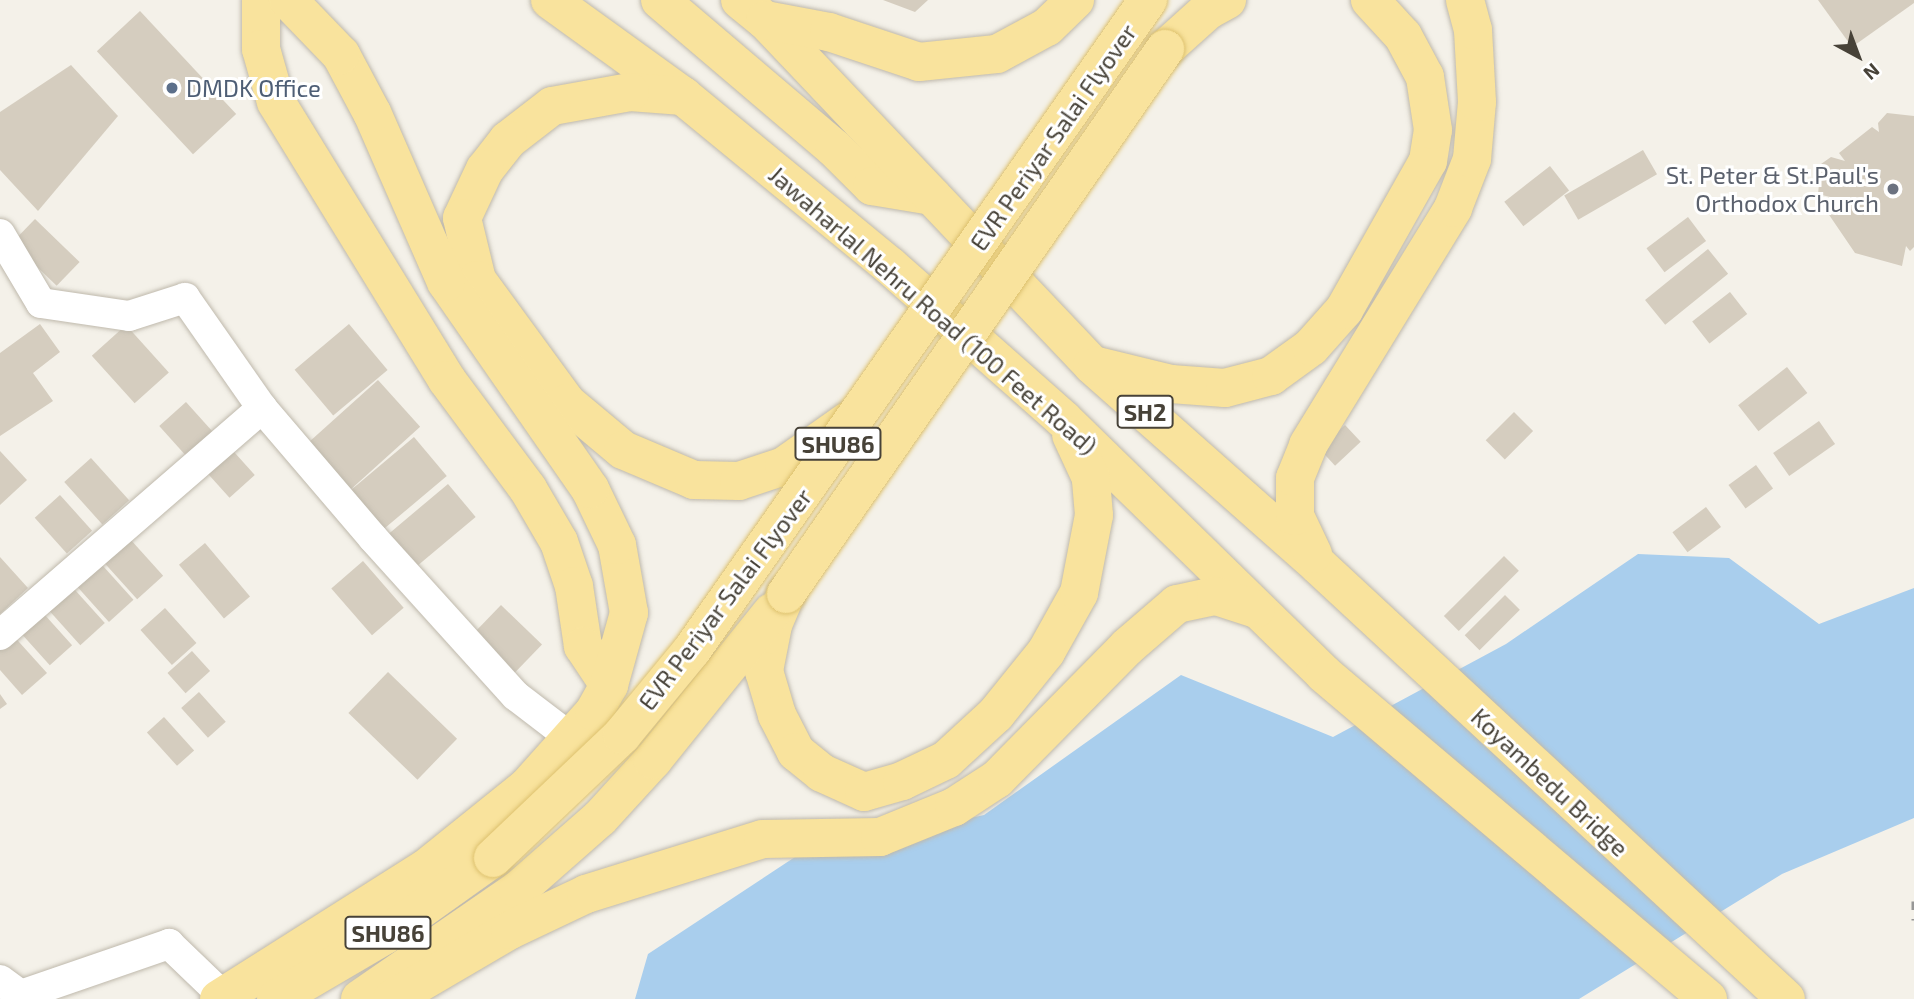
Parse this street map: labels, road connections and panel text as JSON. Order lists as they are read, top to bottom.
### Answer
{
  "streets": {
    "main road": [
      "EVR Periyar Salai Flyover",
      "Jawaharlal Nehru Road (100 Feet Road)",
      "SH2",
      "SHU86",
      "Koyambedu Bridge"
    ]
  },
  "crossings": [
    ["SH2", "Koyambedu Bridge"]
  ],
  "places": ["DMDK Office", "St. Peter & St.Paul's Orthodox Church"],
  "north": "bottom right"
}
